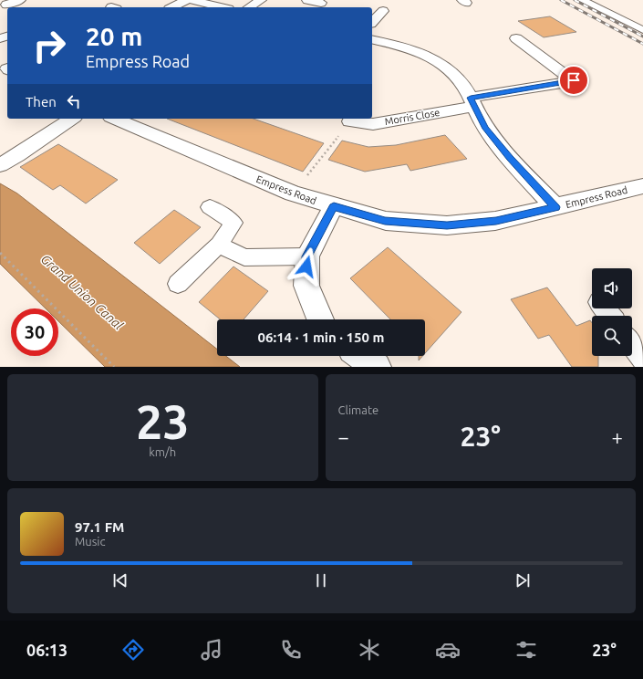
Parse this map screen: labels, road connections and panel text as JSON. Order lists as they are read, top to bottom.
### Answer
{
  "streets": {
    "street": ["Morris Close", "Empress Road"]
  },
  "water": ["Grand Union Canal"],
  "page": {
    "turn": ["20 m", "Empress Road"],
    "then": "Then",
    "limit": "30",
    "trip": "06:14 · 1 min · 150 m",
    "tile": [
      ["23", "km/h"],
      "Climate"
    ],
    "heat": ["−", "23°", "+"],
    "song": ["97.1 FM", "Music"],
    "tabs": ["06:13", "23°"]
  }
}
